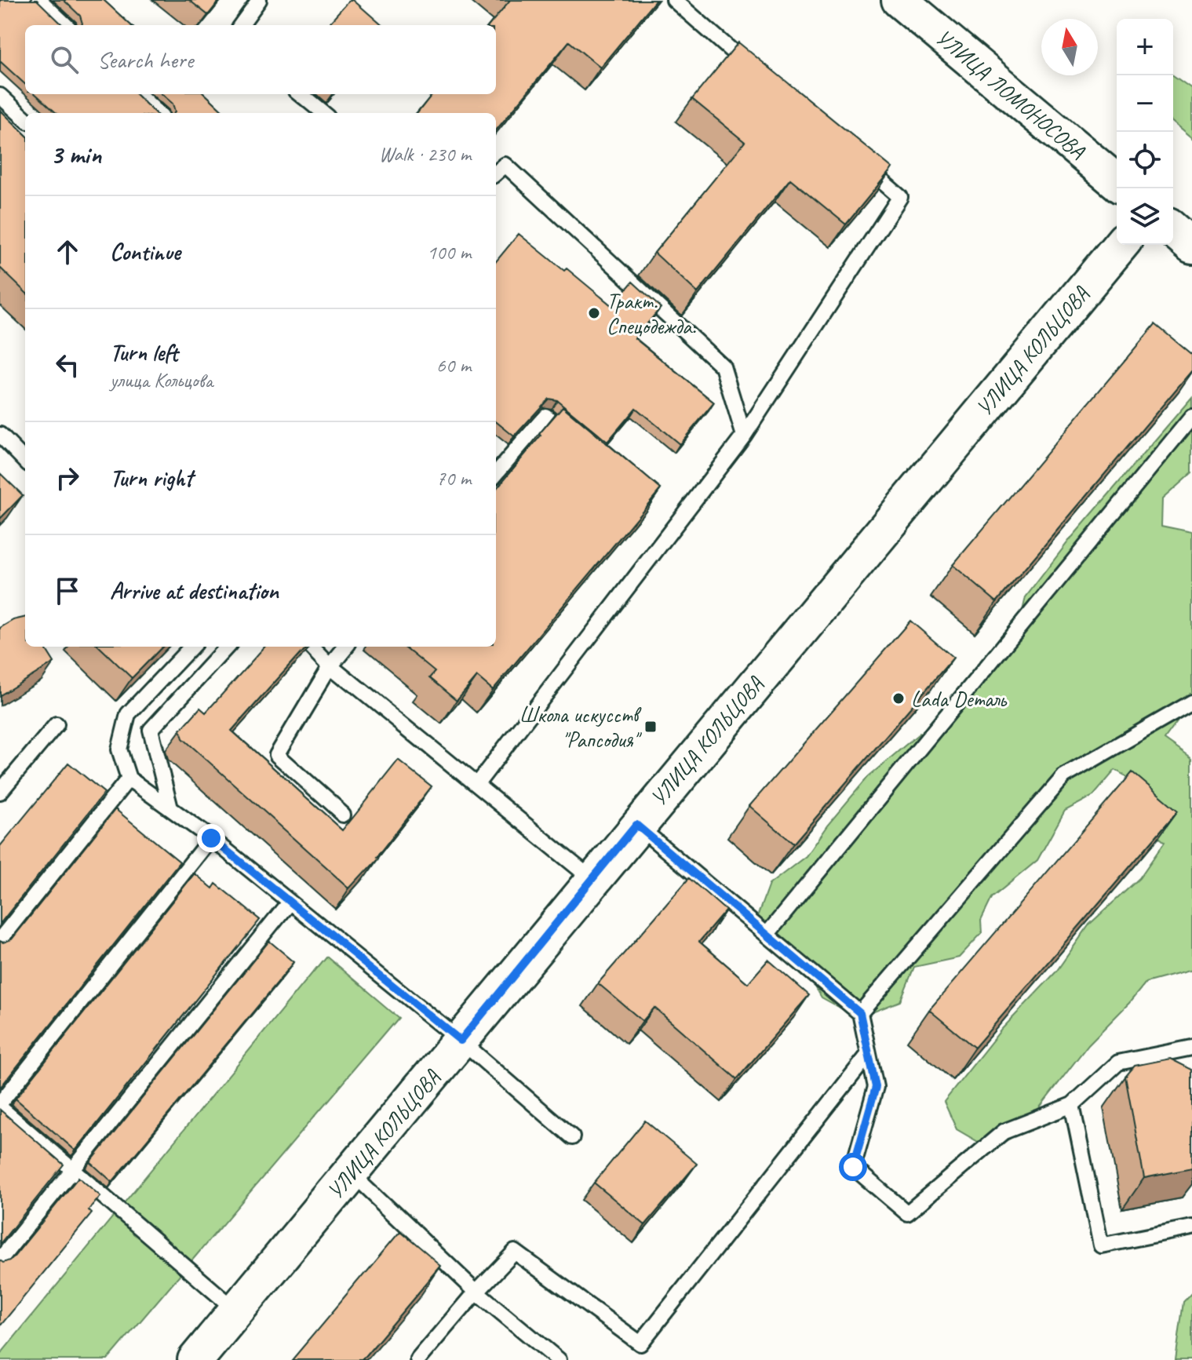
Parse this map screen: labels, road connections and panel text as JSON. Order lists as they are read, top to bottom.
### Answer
{
  "streets": {
    "main road": ["УЛИЦА ЛОМОНОСОВА", "УЛИЦА КОЛЬЦОВА"]
  },
  "places": {
    "other": ["Тракт. Спецодежда.", "Lada Dеталь"],
    "transit": ["Школа искусств \"Рапсодия\""]
  },
  "north": "top",
  "page": {
    "map_buttons": ["+", "−"],
    "search": "Search here",
    "heading": ["3 min", "Walk · 230 m"],
    "list": [
      ["Continue", "100 m"],
      ["Turn left", "улица Кольцова", "60 m"],
      ["Turn right", "70 m"],
      "Arrive at destination"
    ]
  }
}
